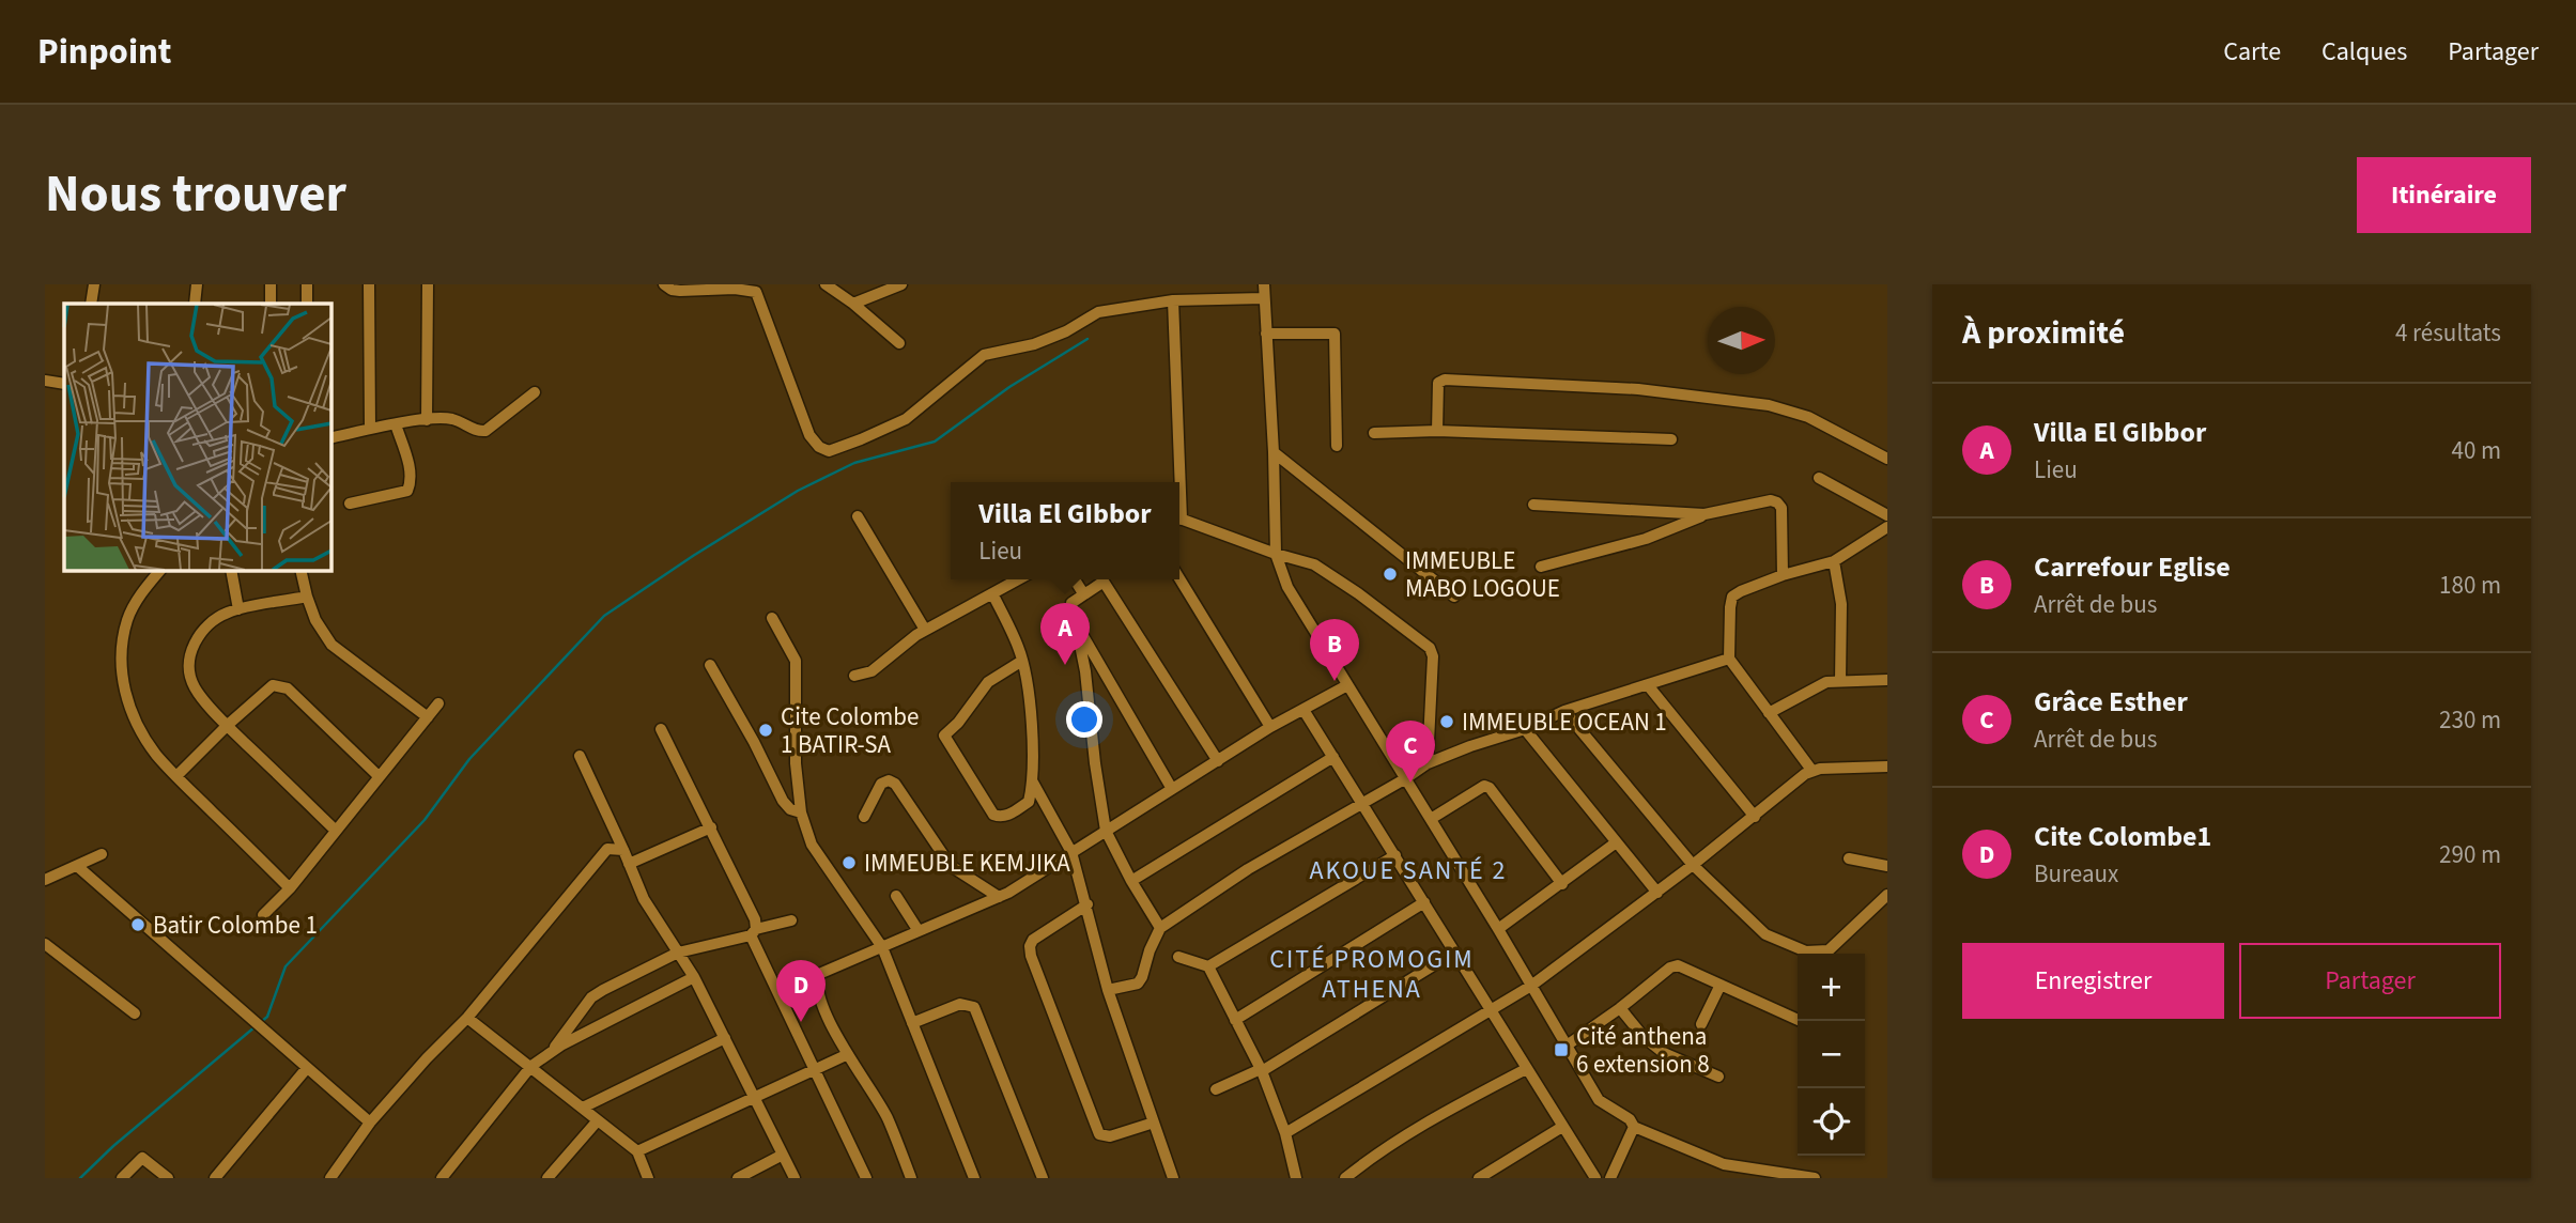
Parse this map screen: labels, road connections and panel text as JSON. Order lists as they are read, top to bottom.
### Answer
{
  "districts": ["AKOUE SANTÉ 2", "CITÉ PROMOGIM ATHENA"],
  "places": {
    "other": [
      "IMMEUBLE MABO LOGOUE",
      "IMMEUBLE OCEAN 1",
      "Cite Colombe 1 BATIR-SA",
      "IMMEUBLE KEMJIKA",
      "Batir Colombe 1"
    ],
    "transit": ["Cité anthena 6 extension 8"]
  },
  "north": "right",
  "page": {
    "header": "Pinpoint",
    "nav": ["Carte", "Calques", "Partager"],
    "title": "Nous trouver",
    "buttons": [
      "Itinéraire",
      ["Enregistrer", "Partager"]
    ],
    "heading": ["À proximité", "4 résultats"],
    "list": [
      {
        "mark": "A",
        "name": "Villa El GIbbor",
        "note": "Lieu",
        "value": "40 m"
      },
      {
        "mark": "B",
        "name": "Carrefour Eglise",
        "note": "Arrêt de bus",
        "value": "180 m"
      },
      {
        "mark": "C",
        "name": "Grâce Esther",
        "note": "Arrêt de bus",
        "value": "230 m"
      },
      {
        "mark": "D",
        "name": "Cite Colombe1",
        "note": "Bureaux",
        "value": "290 m"
      }
    ],
    "popup": ["Villa El GIbbor", "Lieu"],
    "pins": [
      "A",
      "B",
      "C",
      "D"
    ],
    "map_buttons": ["+", "−"]
  }
}
